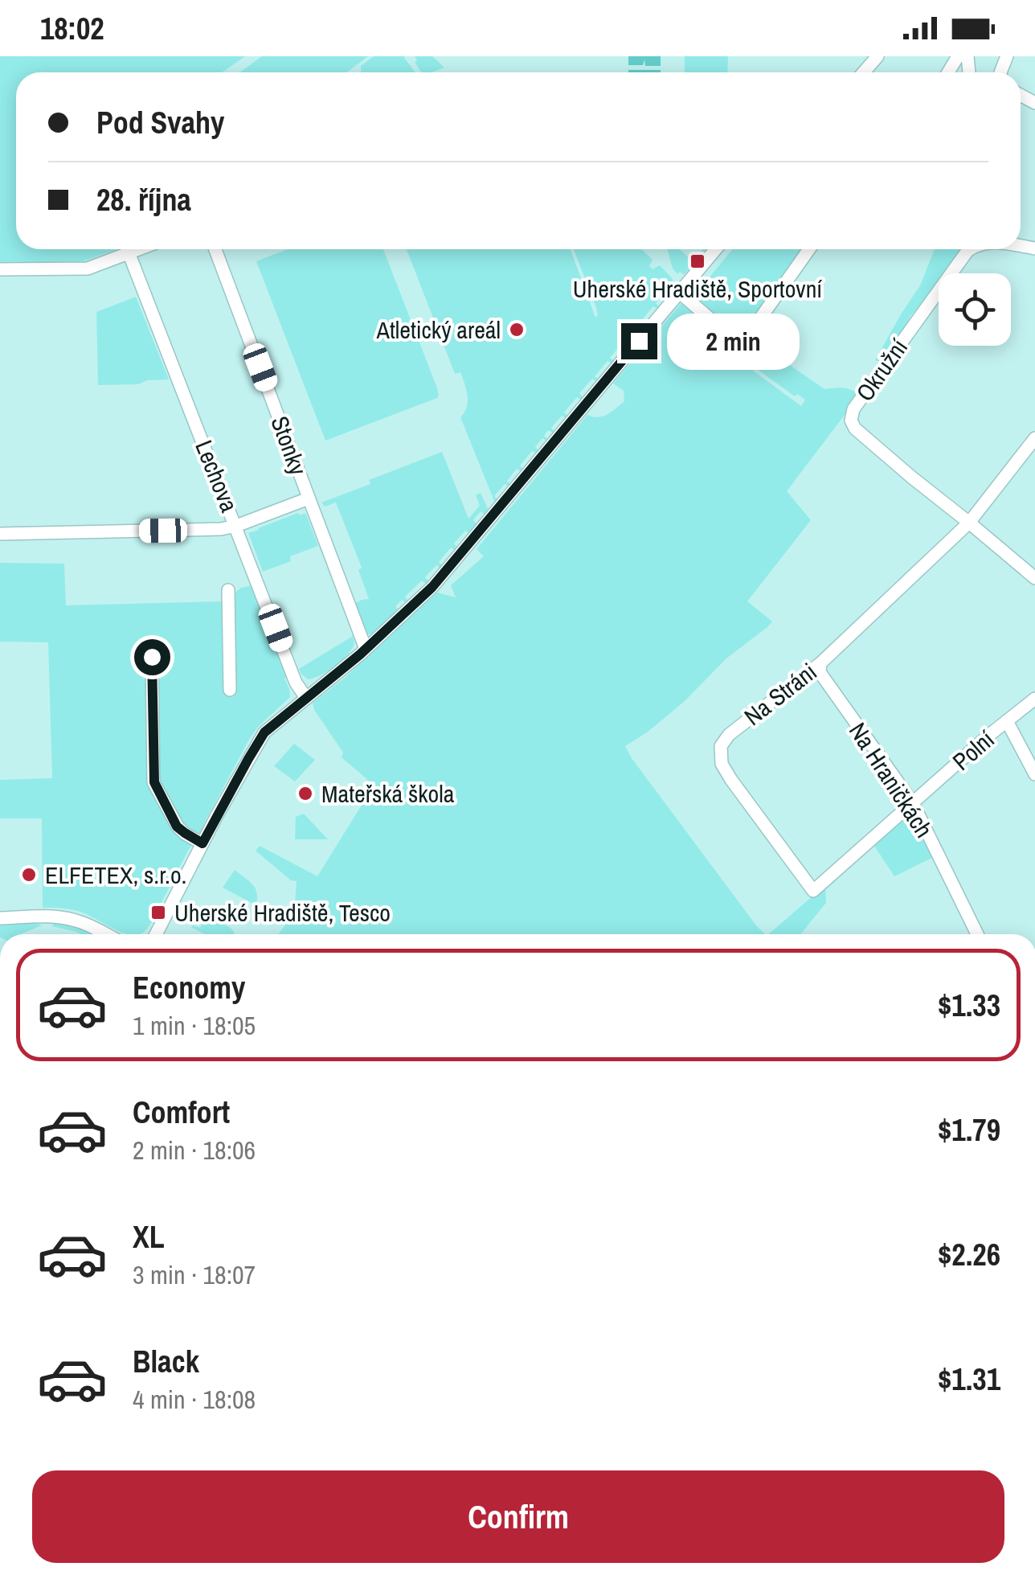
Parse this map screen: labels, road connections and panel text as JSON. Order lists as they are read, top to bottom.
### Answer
{
  "streets": {
    "street": [
      "Okružní",
      "Stonky",
      "Lechova",
      "Na Stráni",
      "Polní",
      "Na Hraničkách"
    ]
  },
  "crossings": [
    ["Okružní", "Na Stráni"],
    ["Na Stráni", "Polní"],
    ["Na Stráni", "Na Hraničkách"],
    ["Polní", "Na Hraničkách"]
  ],
  "places": {
    "transit": ["Uherské Hradiště, Sportovní", "Uherské Hradiště, Tesco"],
    "other": ["Atletický areál", "Mateřská škola", "ELFETEX, s.r.o."]
  },
  "page": {
    "status": "18:02",
    "banner": ["Pod Svahy", "28. října"],
    "bubble": "2 min",
    "list": [
      {
        "name": "Economy",
        "note": "1 min · 18:05",
        "value": "$1.33"
      },
      {
        "name": "Comfort",
        "note": "2 min · 18:06",
        "value": "$1.79"
      },
      {
        "name": "XL",
        "note": "3 min · 18:07",
        "value": "$2.26"
      },
      {
        "name": "Black",
        "note": "4 min · 18:08",
        "value": "$1.31"
      }
    ],
    "buttons": "Confirm"
  }
}
